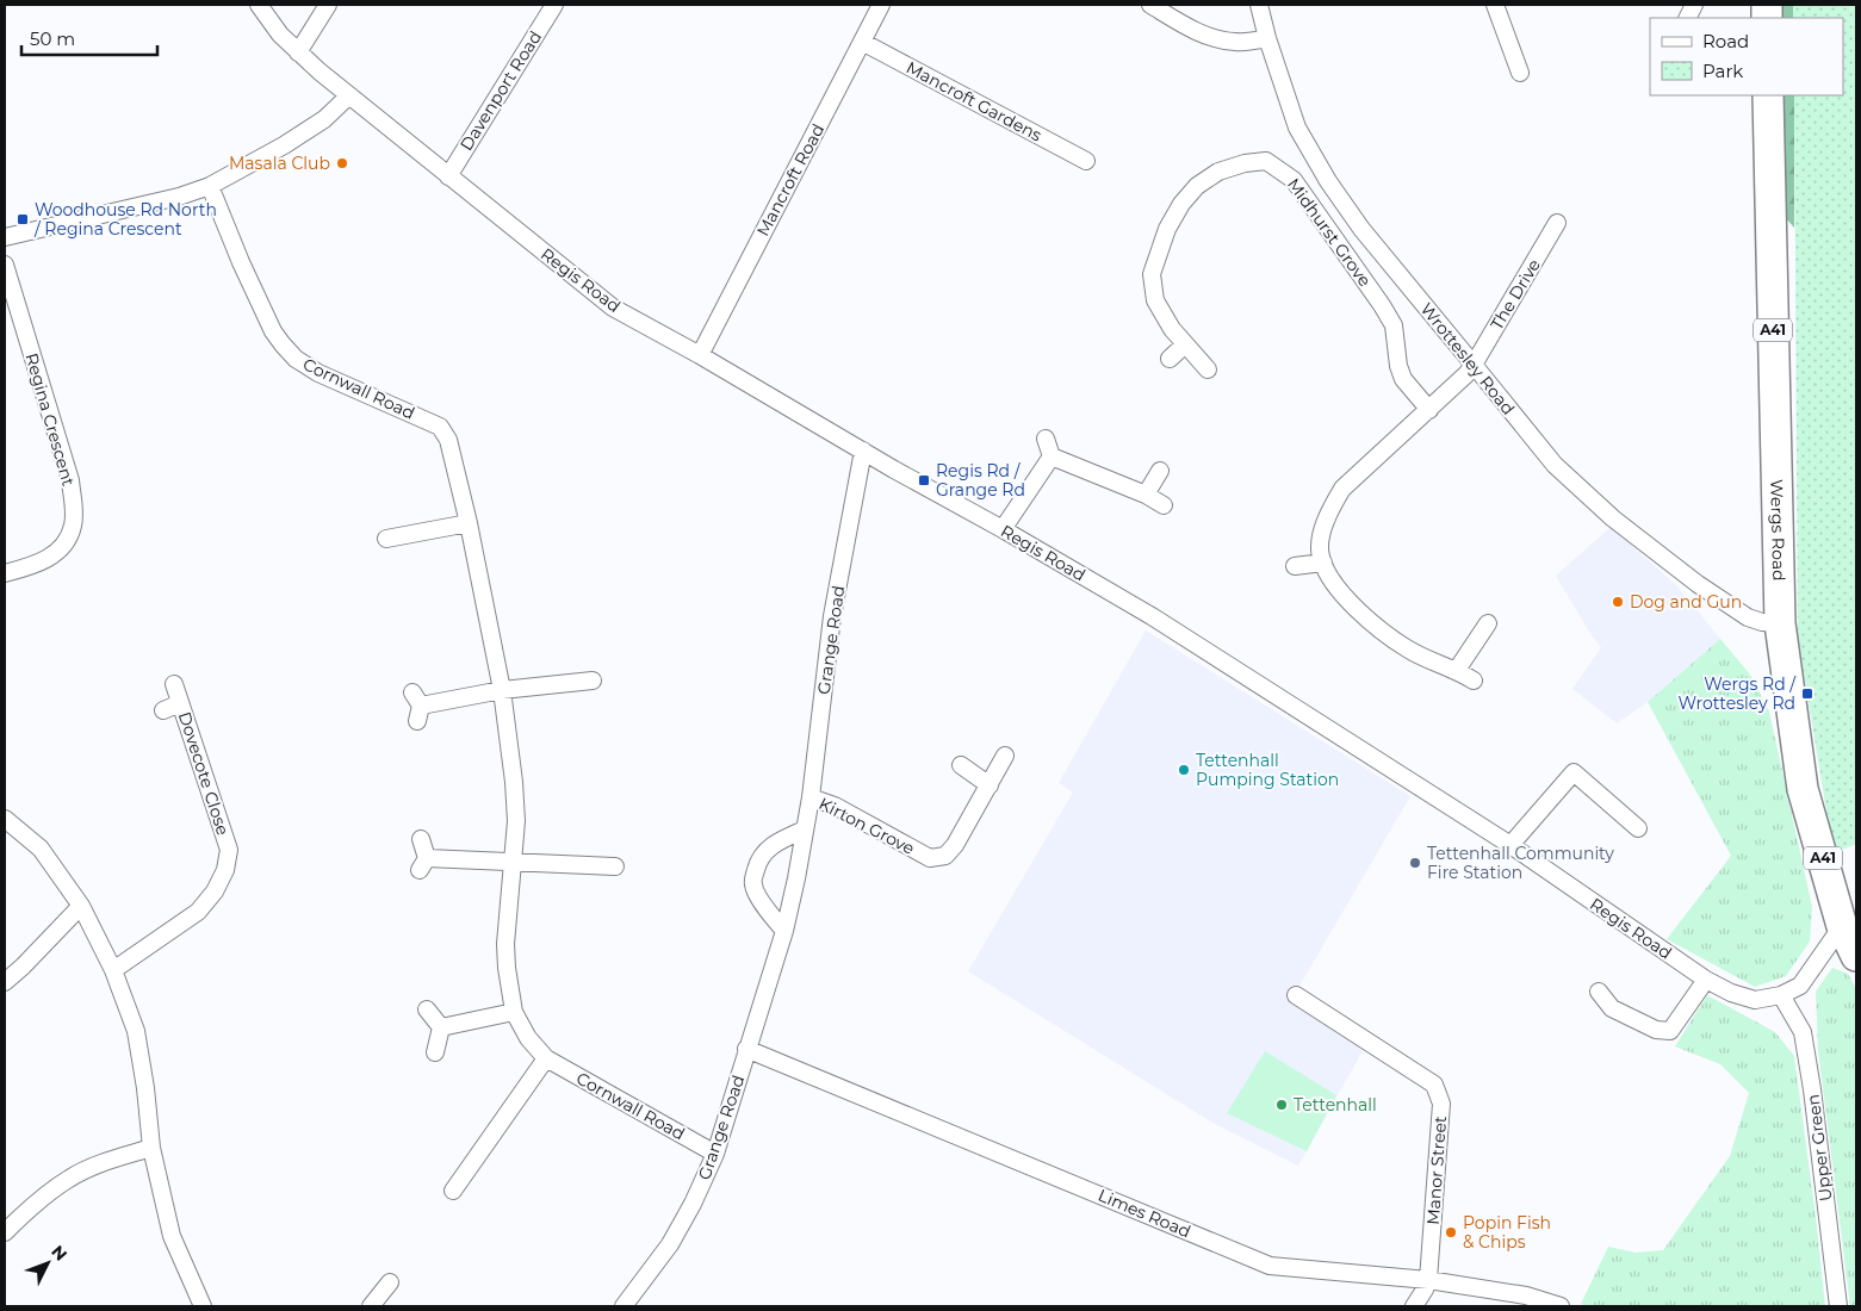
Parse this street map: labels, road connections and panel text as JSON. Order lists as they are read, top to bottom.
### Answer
{
  "streets": {
    "highway": ["A41", "Wergs Road"],
    "street": [
      "Davenport Road",
      "Mancroft Gardens",
      "Mancroft Road",
      "Midhurst Grove",
      "Regis Road",
      "The Drive",
      "Wrottesley Road",
      "Cornwall Road",
      "Regina Crescent",
      "Grange Road",
      "Dovecote Close",
      "Kirton Grove",
      "Upper Green",
      "Manor Street",
      "Limes Road"
    ]
  },
  "crossings": [
    ["Davenport Road", "Regis Road"],
    ["Mancroft Gardens", "Mancroft Road"],
    ["Mancroft Road", "Regis Road"],
    ["Midhurst Grove", "The Drive"],
    ["Regis Road", "Wergs Road"],
    ["Regis Road", "Grange Road"],
    ["Regis Road", "Upper Green"],
    ["The Drive", "Wrottesley Road"],
    ["Wrottesley Road", "Wergs Road"],
    ["Cornwall Road", "Grange Road"],
    ["Grange Road", "Kirton Grove"],
    ["Grange Road", "Limes Road"],
    ["Manor Street", "Limes Road"]
  ],
  "places": {
    "other": [
      "Masala Club",
      "Dog and Gun",
      "Tettenhall Pumping Station",
      "Tettenhall Community Fire Station",
      "Tettenhall",
      "Popin Fish & Chips"
    ],
    "transit": ["Woodhouse Rd North / Regina Crescent", "Regis Rd / Grange Rd", "Wergs Rd / Wrottesley Rd"]
  },
  "legend": ["Road", "Park"],
  "scale_bar": "50 m",
  "north": "top right"
}
